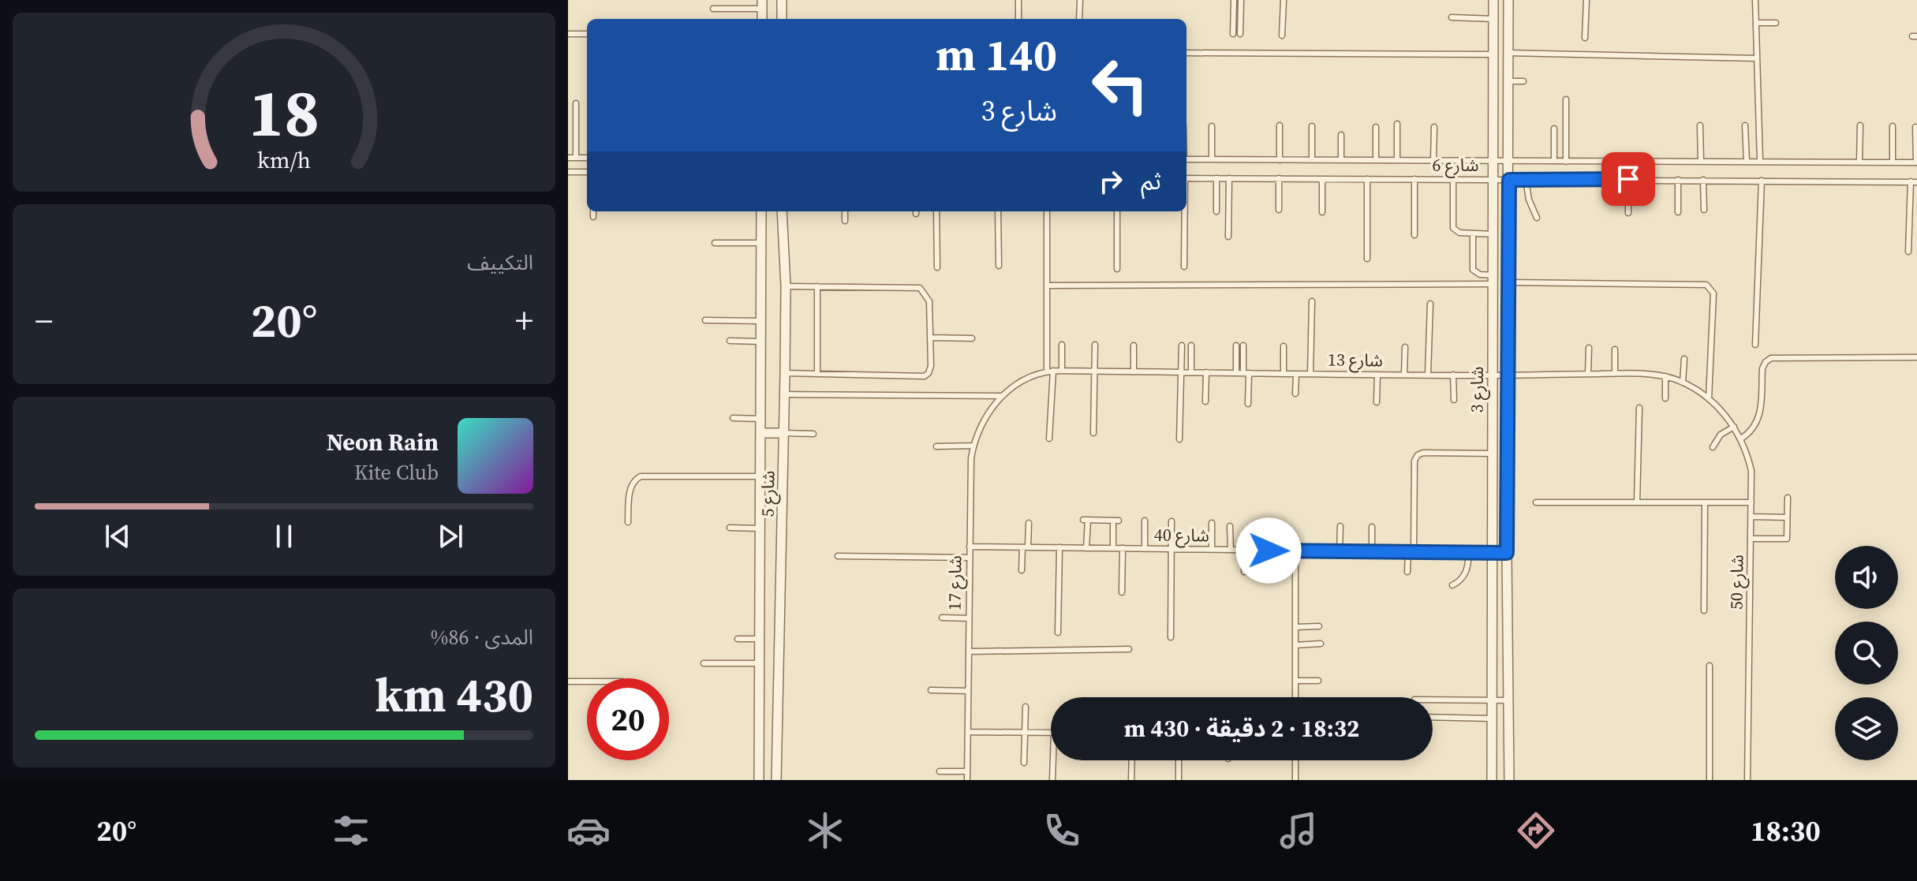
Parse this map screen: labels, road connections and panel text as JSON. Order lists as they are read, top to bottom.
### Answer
{
  "streets": {
    "street": ["شارع 3", "شارع 5"],
    "lane": [
      "شارع 6",
      "شارع 13",
      "شارع 40",
      "شارع 50",
      "شارع 17"
    ]
  },
  "crossings": [
    ["شارع 6", "شارع 3"],
    ["شارع 13", "شارع 3"],
    ["شارع 13", "شارع 50"],
    ["شارع 13", "شارع 17"],
    ["شارع 3", "شارع 40"],
    ["شارع 40", "شارع 17"]
  ],
  "page": {
    "turn": ["140 m", "شارع 3"],
    "then": "ثم",
    "tile": [
      "التكييف",
      ["المدى · 86%", "430 km"]
    ],
    "heat": ["−", "20°", "+"],
    "song": ["Neon Rain", "Kite Club"],
    "limit": "20",
    "trip": "18:32 · 2 دقيقة · 430 m",
    "tabs": ["18:30", "20°"],
    "gauge": ["18", "km/h"]
  }
}
